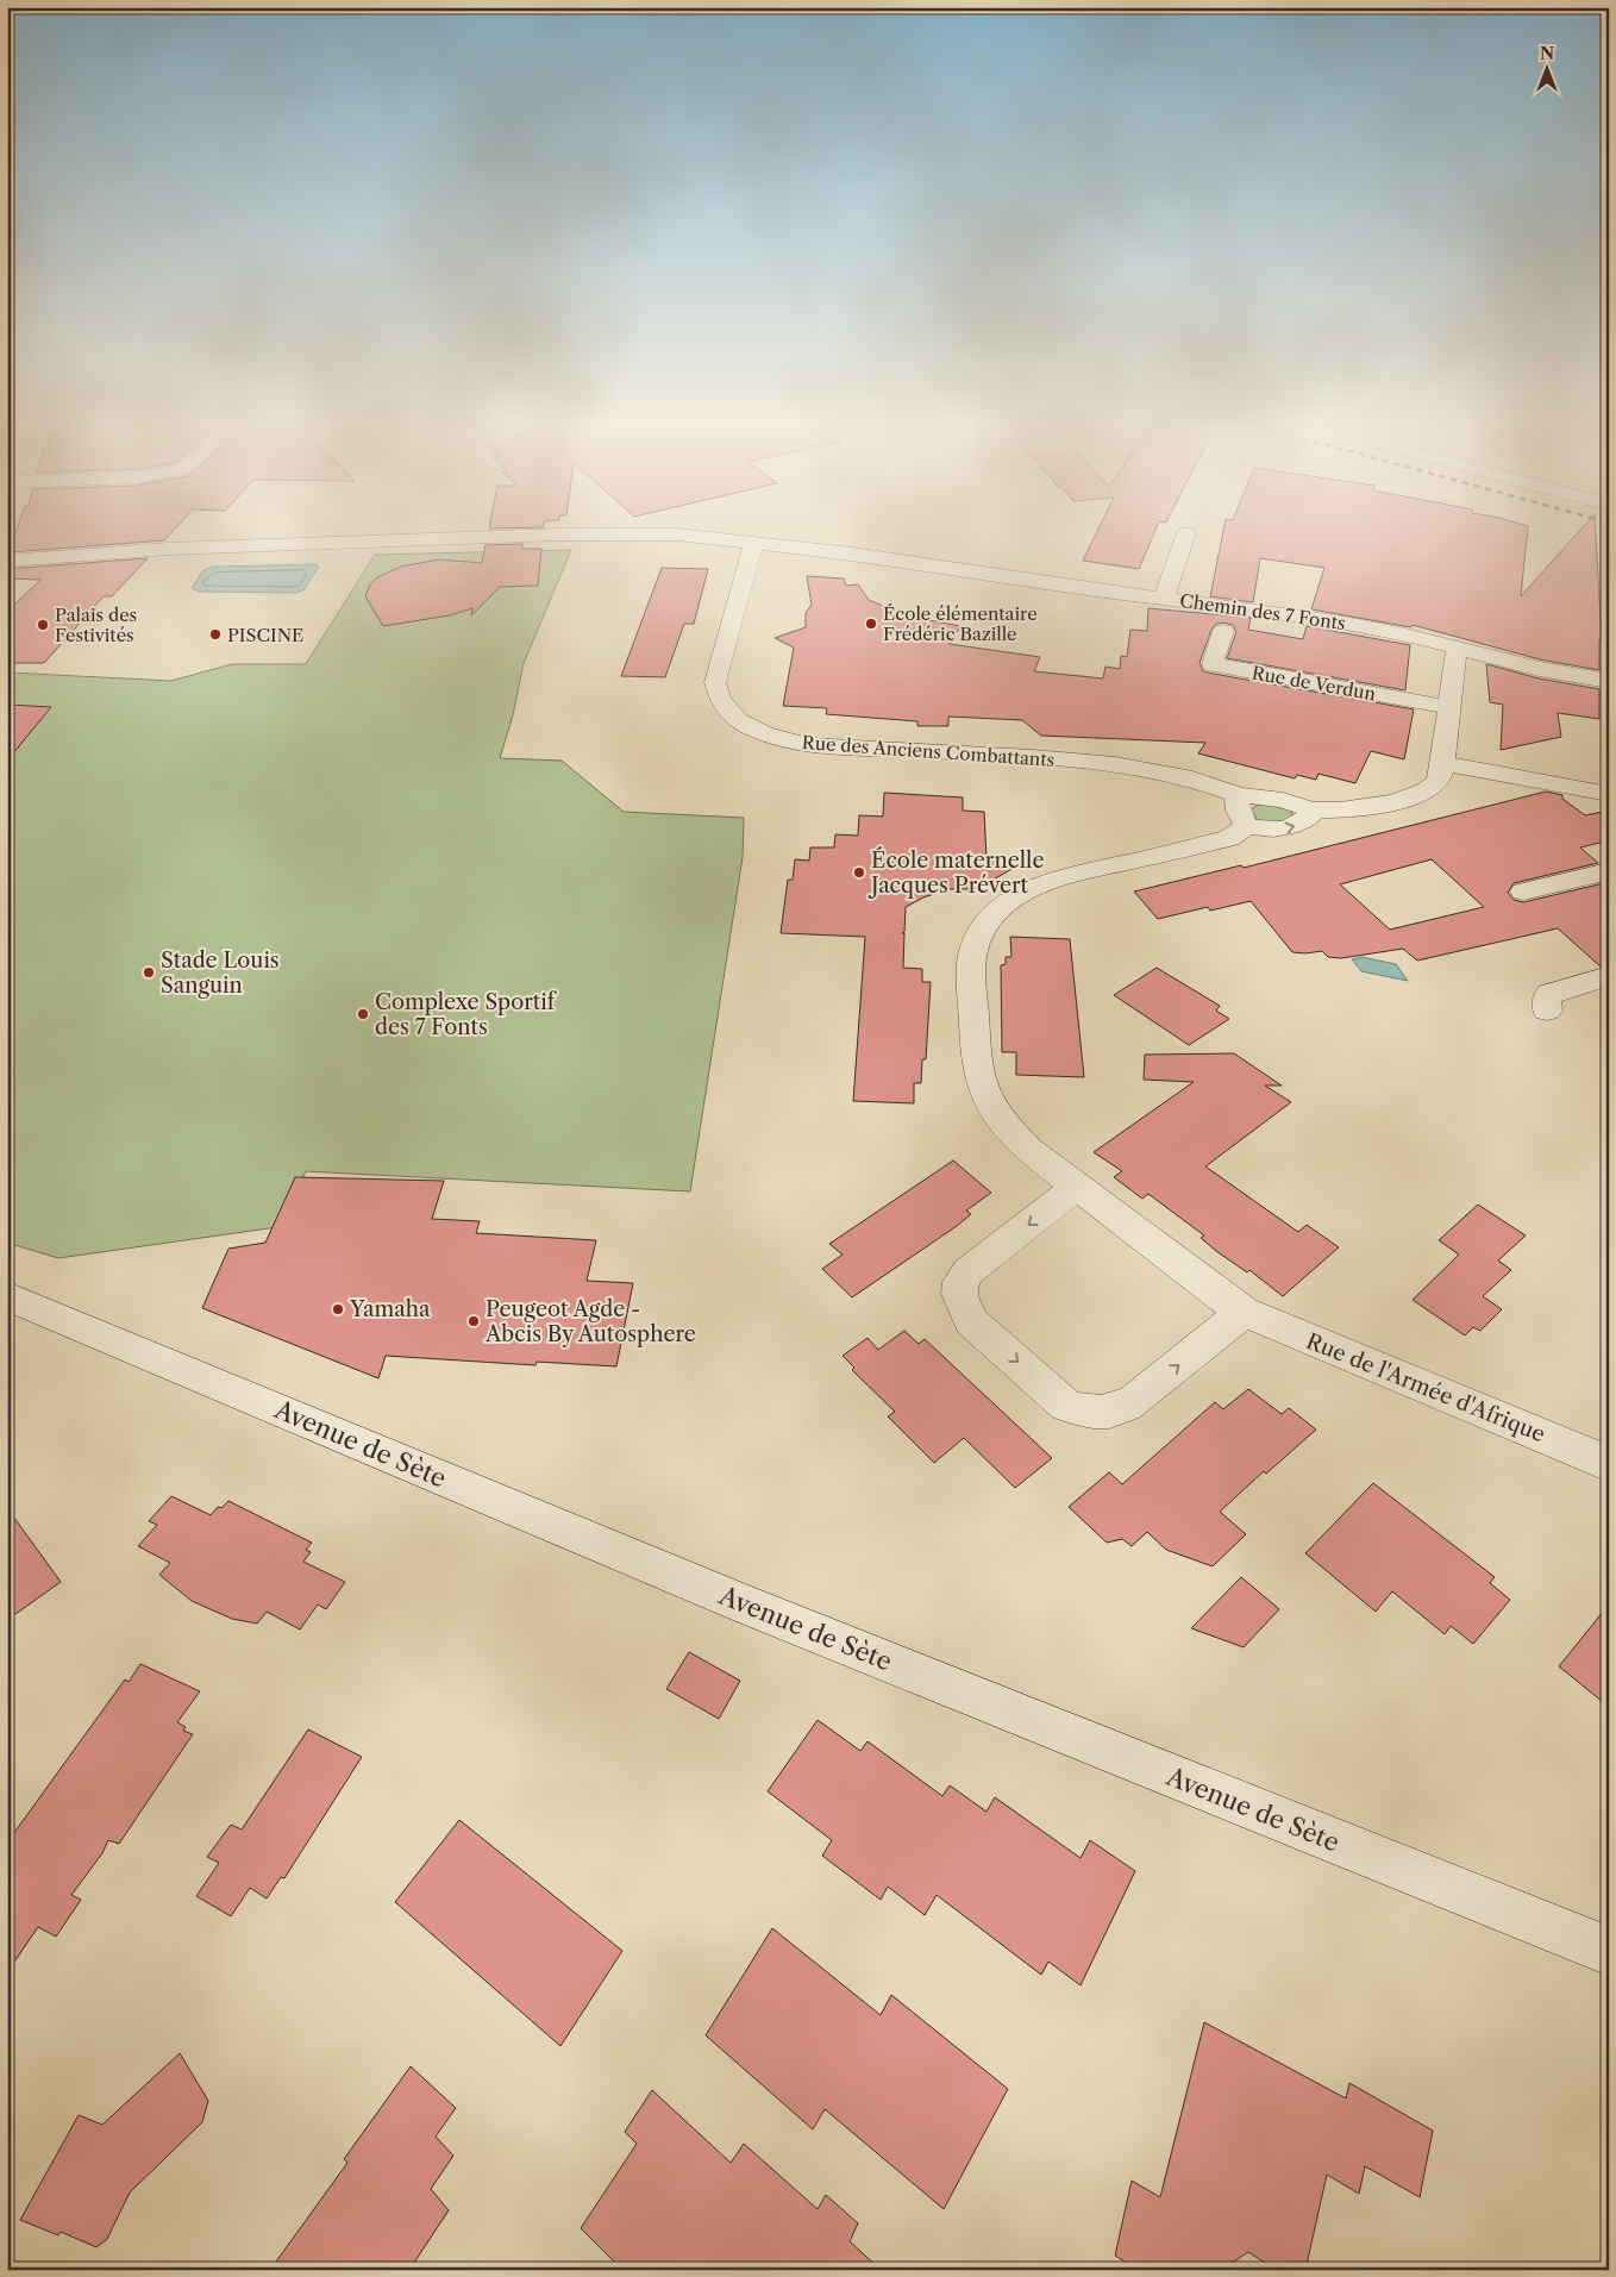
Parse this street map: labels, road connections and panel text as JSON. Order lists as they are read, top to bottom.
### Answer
{
  "streets": {
    "street": [
      "Chemin des 7 Fonts",
      "Rue de Verdun",
      "Rue des Anciens Combattants",
      "Rue de l'Armée d'Afrique",
      "Avenue de Sète"
    ]
  },
  "crossings": [
    ["Chemin des 7 Fonts", "Rue des Anciens Combattants"],
    ["Rue de Verdun", "Rue des Anciens Combattants"]
  ],
  "places": [
    "École élémentaire Frédéric Bazille",
    "Palais des Festivités",
    "PISCINE",
    "École maternelle Jacques Prévert",
    "Stade Louis Sanguin",
    "Complexe Sportif des 7 Fonts",
    "Yamaha",
    "Peugeot Agde - Abcis By Autosphere"
  ],
  "north": "top"
}
